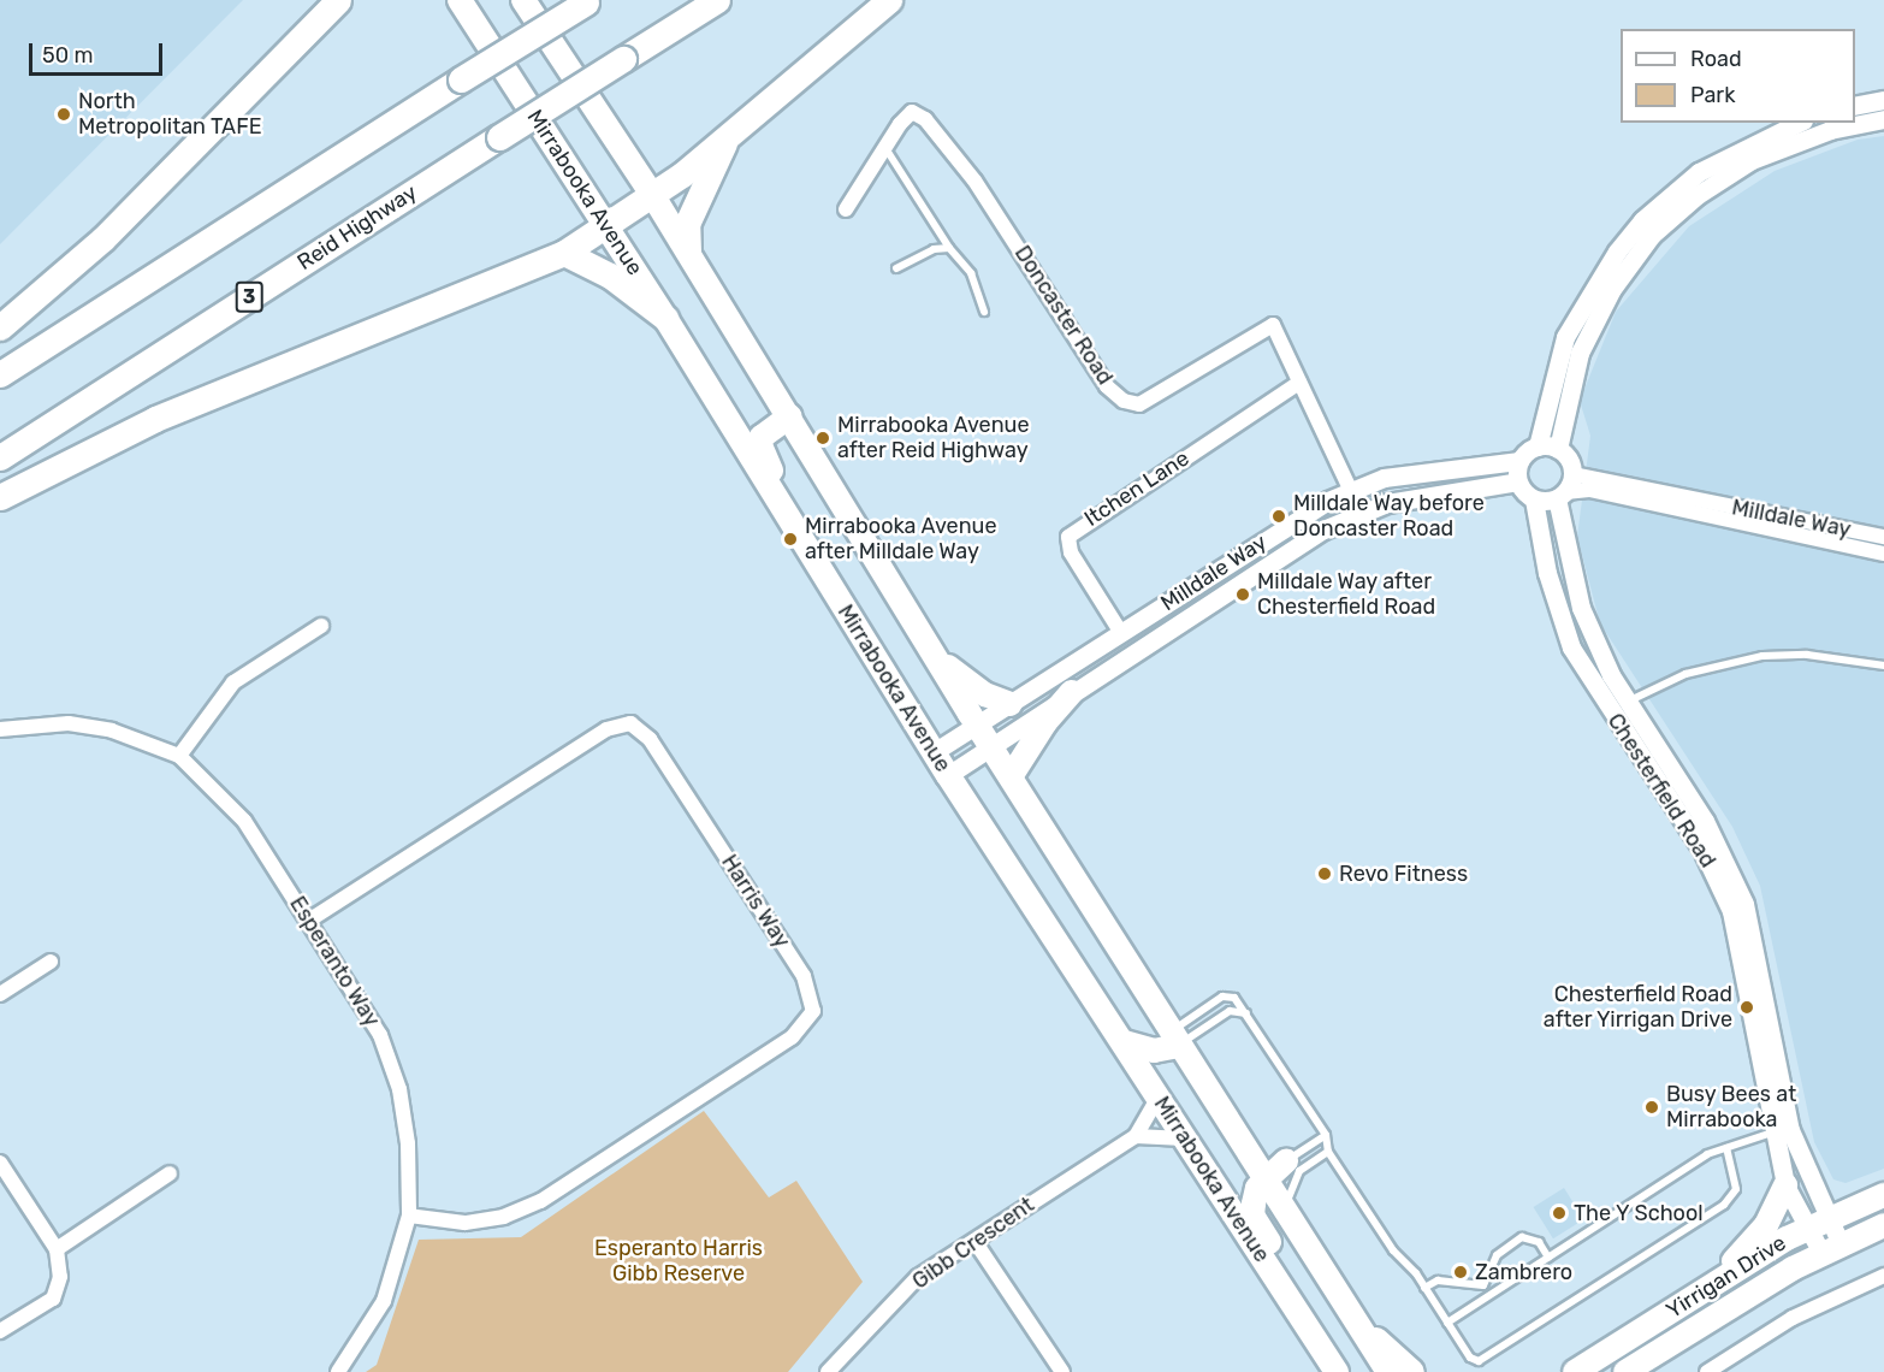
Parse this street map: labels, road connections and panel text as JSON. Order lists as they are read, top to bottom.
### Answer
{
  "streets": {
    "highway": ["Reid Highway", "3"],
    "main road": ["Mirrabooka Avenue", "Yirrigan Drive"],
    "street": [
      "Doncaster Road",
      "Itchen Lane",
      "Milldale Way",
      "Chesterfield Road",
      "Harris Way",
      "Esperanto Way",
      "Gibb Crescent"
    ]
  },
  "crossings": [
    ["Mirrabooka Avenue", "Milldale Way"],
    ["Mirrabooka Avenue", "Gibb Crescent"],
    ["Doncaster Road", "Itchen Lane"],
    ["Doncaster Road", "Milldale Way"],
    ["Itchen Lane", "Milldale Way"],
    ["Milldale Way", "Chesterfield Road"],
    ["Chesterfield Road", "Yirrigan Drive"],
    ["Harris Way", "Esperanto Way"]
  ],
  "parks": ["Esperanto Harris Gibb Reserve"],
  "places": [
    "North Metropolitan TAFE",
    "Mirrabooka Avenue after Reid Highway",
    "Milldale Way before Doncaster Road",
    "Mirrabooka Avenue after Milldale Way",
    "Milldale Way after Chesterfield Road",
    "Revo Fitness",
    "Chesterfield Road after Yirrigan Drive",
    "Busy Bees at Mirrabooka",
    "The Y School",
    "Zambrero"
  ],
  "legend": ["Road", "Park"],
  "scale_bar": "50 m"
}
